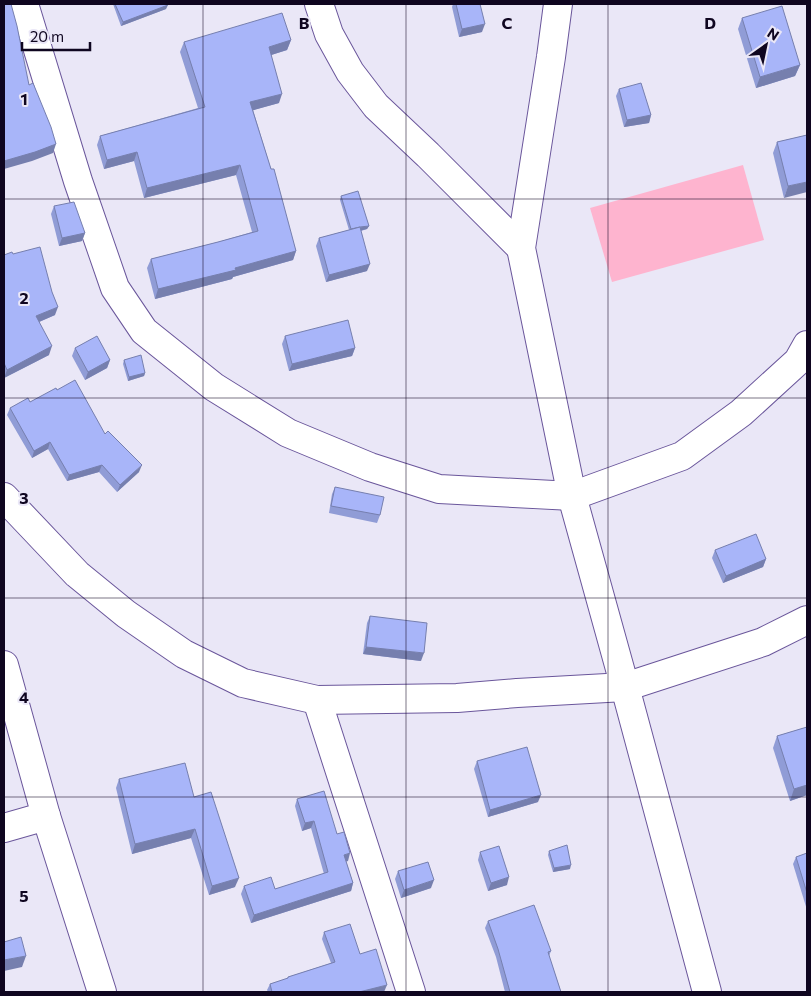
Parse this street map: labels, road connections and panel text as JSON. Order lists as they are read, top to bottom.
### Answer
{
  "scale_bar": "20 m",
  "north": "top right",
  "grid": {
    "columns": ["B", "C", "D"],
    "rows": [
      "1",
      "2",
      "3",
      "4",
      "5"
    ]
  }
}
